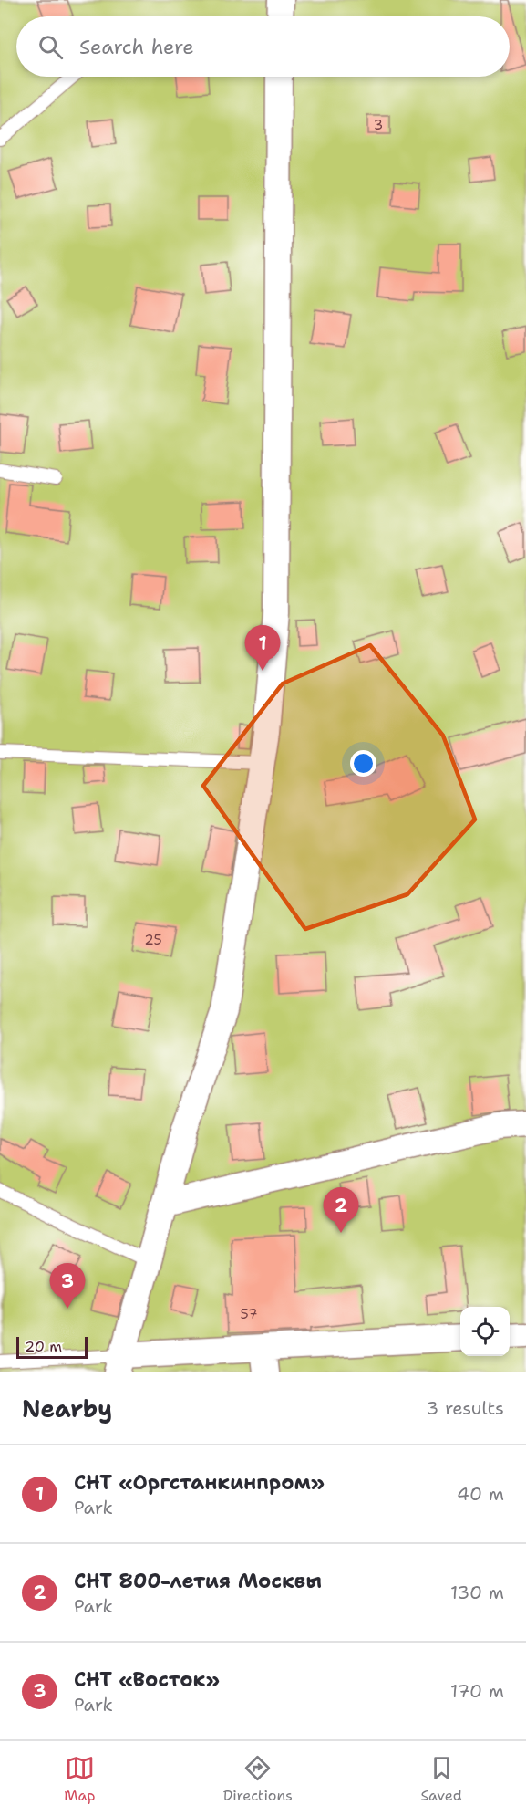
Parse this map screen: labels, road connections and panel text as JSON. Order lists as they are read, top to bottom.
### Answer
{
  "house_numbers": ["3", "25", "57"],
  "scale_bar": "20 m",
  "page": {
    "search": "Search here",
    "pins": ["1", "2", "3"],
    "scale": "20 m",
    "heading": ["Nearby", "3 results"],
    "list": [
      {
        "mark": "1",
        "name": "СНТ «Оргстанкинпром»",
        "note": "Park",
        "value": "40 m"
      },
      {
        "mark": "2",
        "name": "СНТ 800-летия Москвы",
        "note": "Park",
        "value": "130 m"
      },
      {
        "mark": "3",
        "name": "СНТ «Восток»",
        "note": "Park",
        "value": "170 m"
      }
    ],
    "nav": ["Map", "Directions", "Saved"]
  }
}
